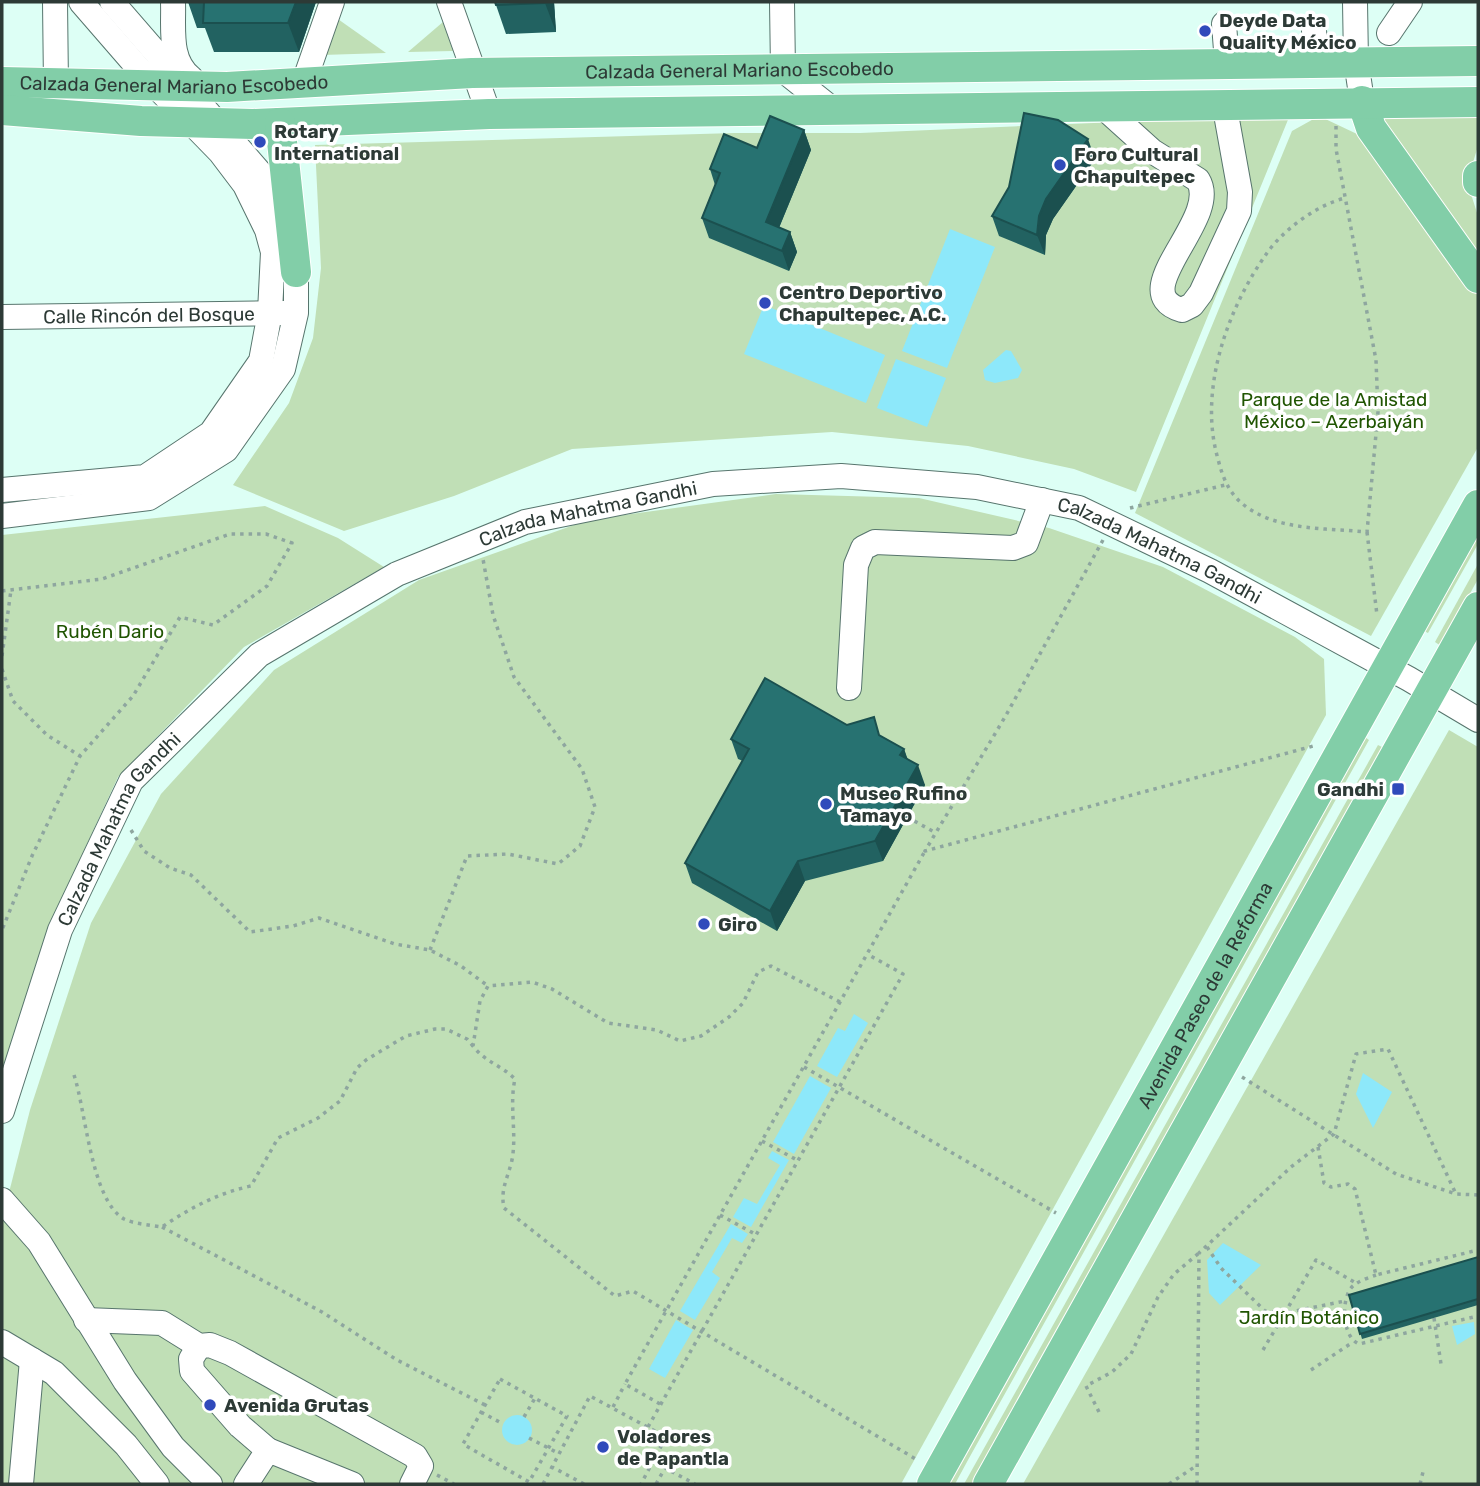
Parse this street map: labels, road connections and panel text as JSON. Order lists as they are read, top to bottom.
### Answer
{
  "streets": {
    "main road": ["Calzada General Mariano Escobedo", "Avenida Paseo de la Reforma"],
    "street": ["Calle Rincón del Bosque", "Calzada Mahatma Gandhi"]
  },
  "crossings": [
    ["Calzada Mahatma Gandhi", "Avenida Paseo de la Reforma"]
  ],
  "parks": ["Parque de la Amistad México – Azerbaiyán", "Rubén Dario", "Jardín Botánico"],
  "places": {
    "other": [
      "Deyde Data Quality México",
      "Rotary International",
      "Foro Cultural Chapultepec",
      "Centro Deportivo Chapultepec, A.C.",
      "Museo Rufino Tamayo",
      "Giro",
      "Avenida Grutas",
      "Voladores de Papantla"
    ],
    "transit": ["Gandhi"]
  }
}
